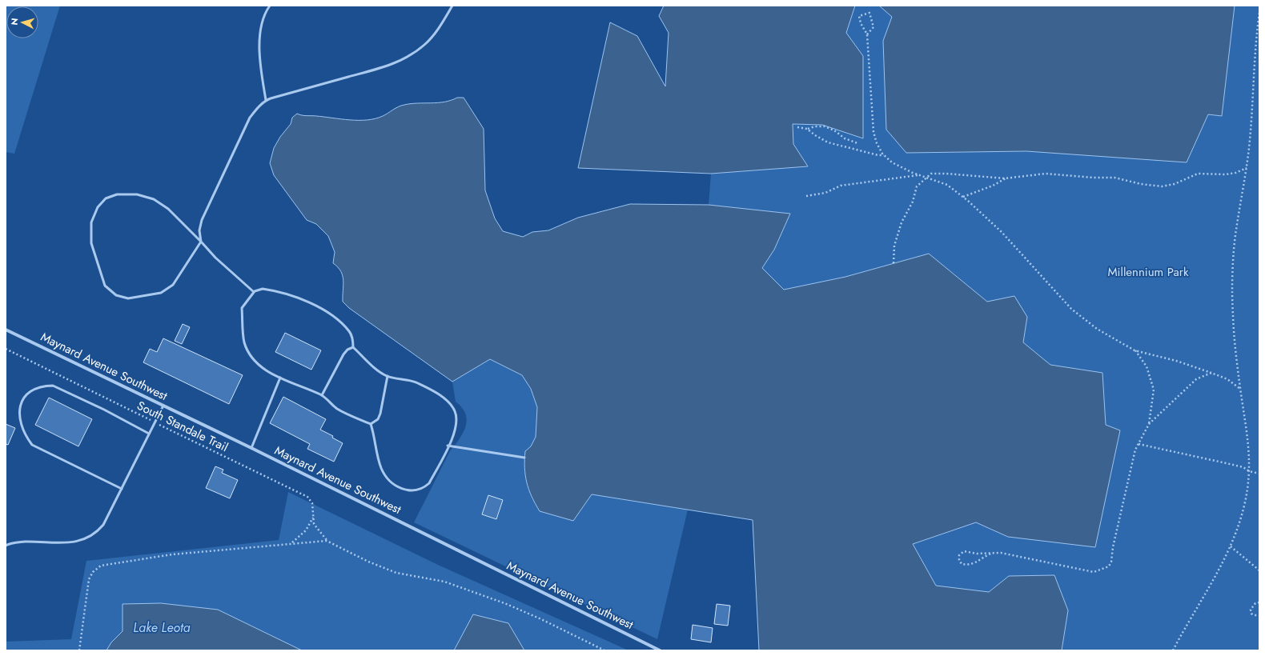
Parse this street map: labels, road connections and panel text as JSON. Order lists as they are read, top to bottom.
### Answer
{
  "streets": {
    "street": ["Maynard Avenue Southwest"],
    "path": ["South Standale Trail"]
  },
  "water": ["Lake Leota"],
  "parks": ["Millennium Park"],
  "north": "left"
}
